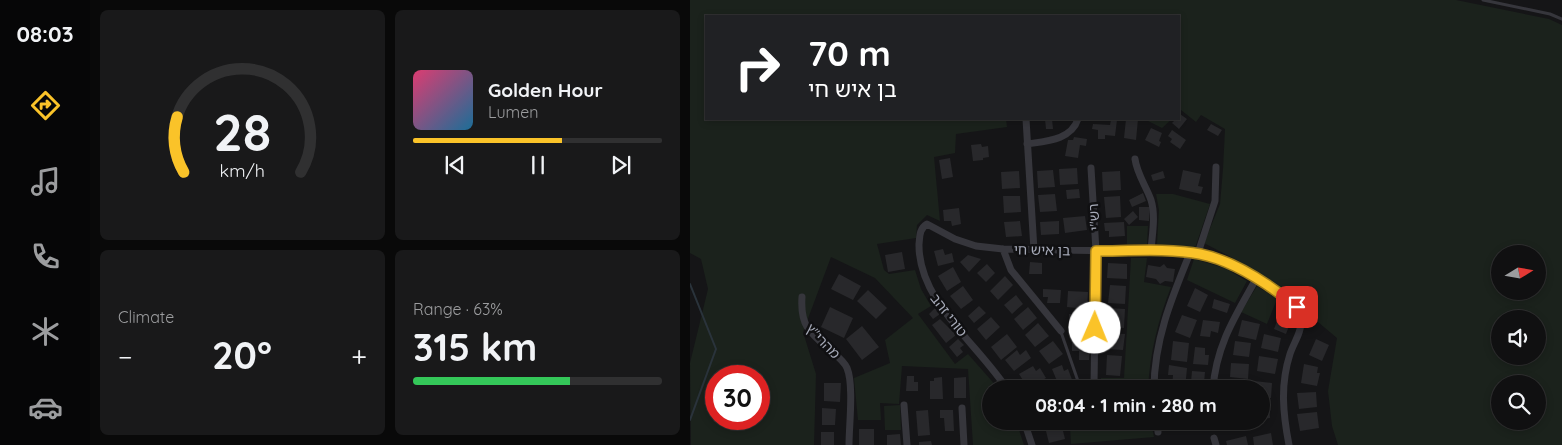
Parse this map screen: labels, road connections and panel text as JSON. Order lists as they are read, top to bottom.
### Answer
{
  "streets": {
    "street": [
      "רש\"י",
      "בן איש חי",
      "טורי זהב",
      "מהרי\"ץ"
    ]
  },
  "crossings": [
    ["רש\"י", "בן איש חי"],
    ["בן איש חי", "טורי זהב"]
  ],
  "north": "right",
  "page": {
    "tabs": "08:03",
    "turn": ["70 m", "בן איש חי"],
    "song": ["Golden Hour", "Lumen"],
    "tile": [
      "Climate",
      ["Range · 63%", "315 km"]
    ],
    "heat": ["−", "20°", "+"],
    "limit": "30",
    "trip": "08:04 · 1 min · 280 m",
    "gauge": ["28", "km/h"]
  }
}
